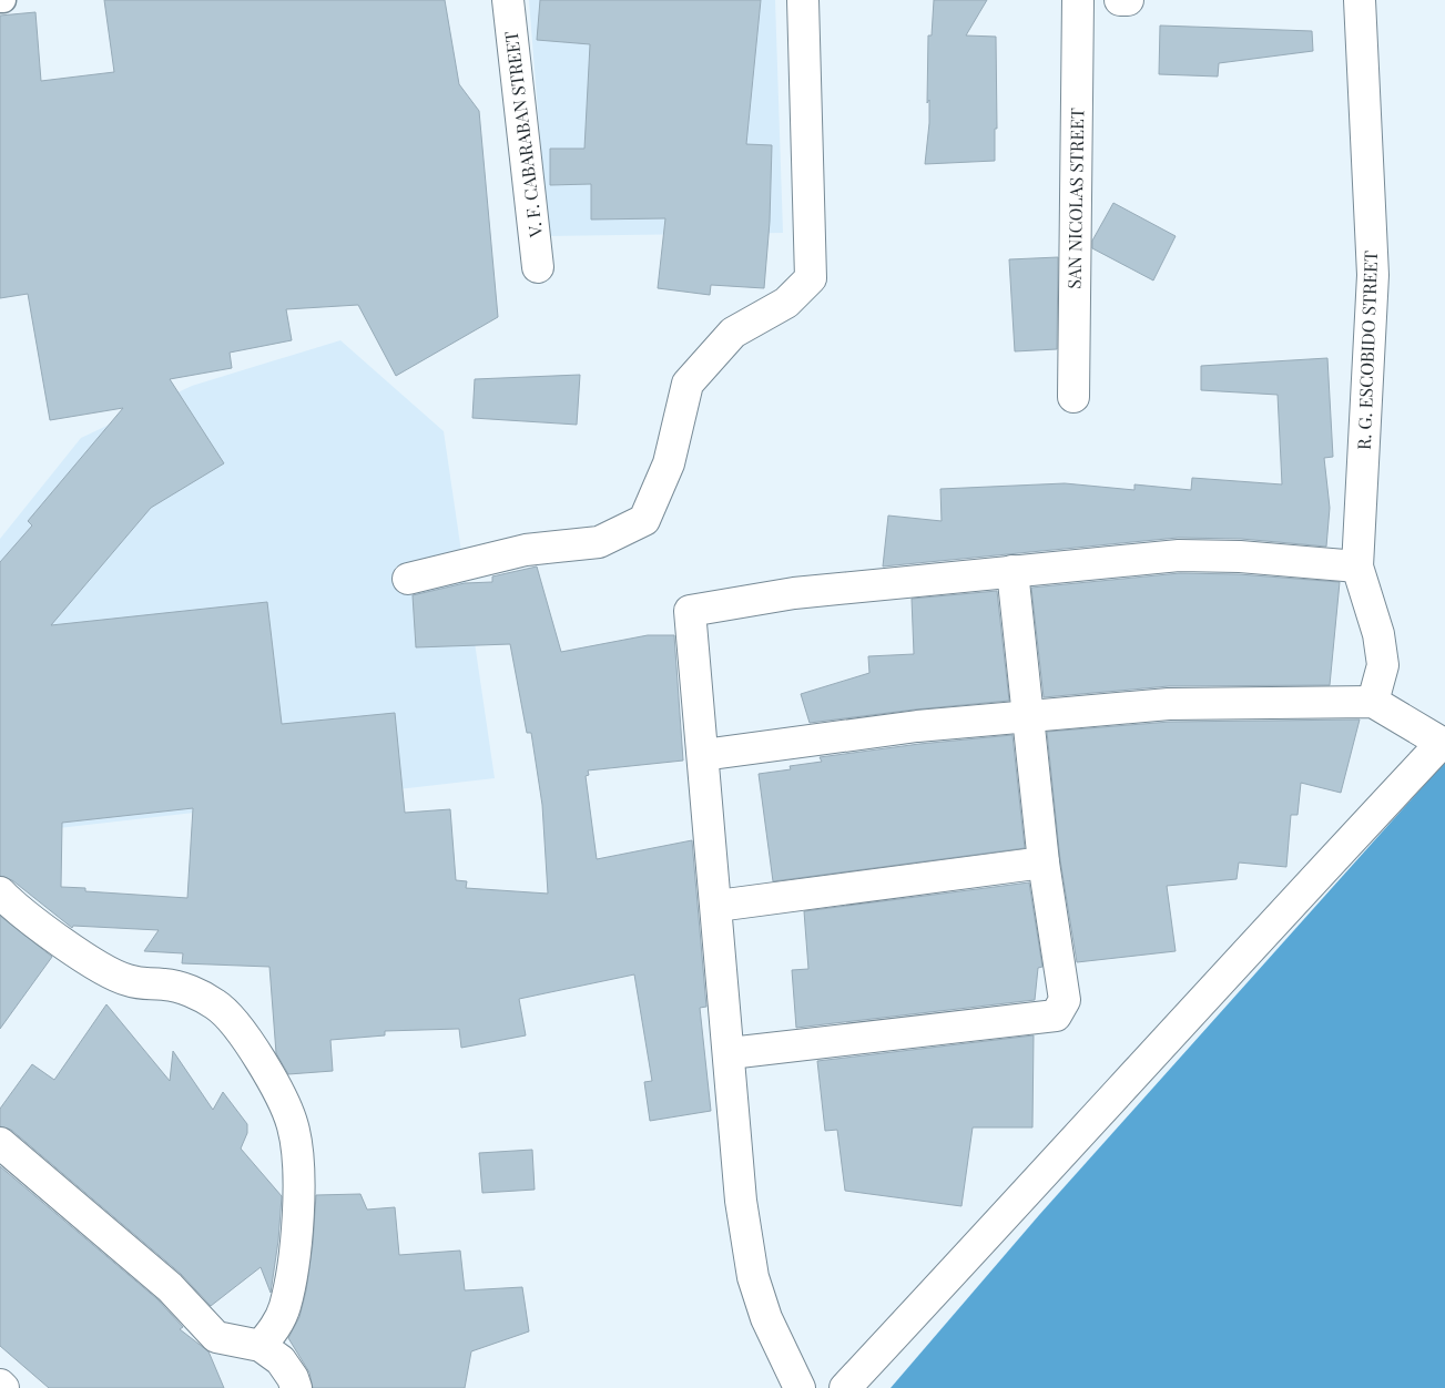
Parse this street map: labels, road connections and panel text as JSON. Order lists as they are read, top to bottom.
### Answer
{
  "streets": {
    "street": ["V. F. CABARABAN STREET", "SAN NICOLAS STREET", "R. G. ESCOBIDO STREET"]
  }
}
